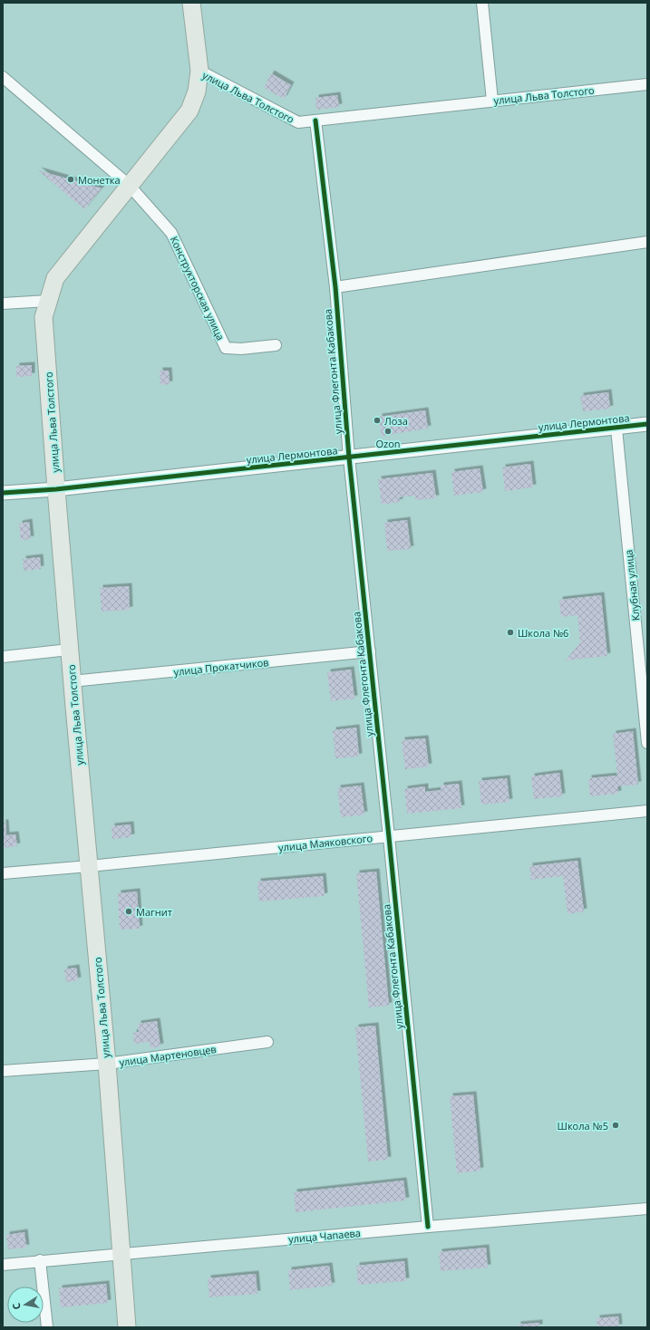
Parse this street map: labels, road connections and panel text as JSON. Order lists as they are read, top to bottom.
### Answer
{
  "streets": {
    "main road": ["улица Льва Толстого"],
    "street": [
      "Конструкторская улица",
      "улица Флегонта Кабакова",
      "улица Лермонтова",
      "Клубная улица",
      "улица Прокатчиков",
      "улица Маяковского",
      "улица Мартеновцев",
      "улица Чапаева"
    ]
  },
  "crossings": [
    ["улица Льва Толстого", "Конструкторская улица"],
    ["улица Льва Толстого", "улица Флегонта Кабакова"],
    ["улица Льва Толстого", "улица Лермонтова"],
    ["улица Льва Толстого", "улица Прокатчиков"],
    ["улица Льва Толстого", "улица Маяковского"],
    ["улица Льва Толстого", "улица Мартеновцев"],
    ["улица Льва Толстого", "улица Чапаева"],
    ["улица Флегонта Кабакова", "улица Лермонтова"],
    ["улица Флегонта Кабакова", "улица Прокатчиков"],
    ["улица Флегонта Кабакова", "улица Маяковского"],
    ["улица Флегонта Кабакова", "улица Чапаева"],
    ["улица Лермонтова", "Клубная улица"]
  ],
  "places": [
    "Монетка",
    "Лоза",
    "Ozon",
    "Школа №6",
    "Магнит",
    "Школа №5"
  ],
  "north": "left"
}
